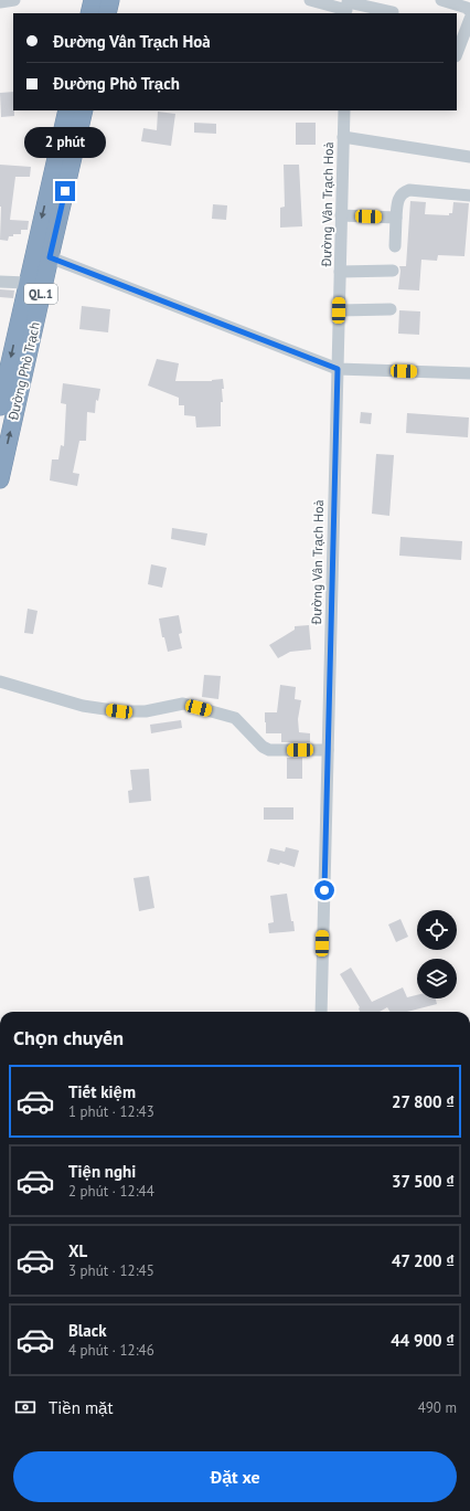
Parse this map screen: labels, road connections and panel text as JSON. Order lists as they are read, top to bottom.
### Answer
{
  "streets": {
    "highway": ["QL.1", "Đường Phò Trạch"],
    "street": ["Đường Vân Trạch Hoà"]
  },
  "page": {
    "banner": ["Đường Vân Trạch Hoà", "Đường Phò Trạch"],
    "bubble": "2 phút",
    "heading": "Chọn chuyến",
    "list": [
      {
        "name": "Tiết kiệm",
        "note": "1 phút · 12:43",
        "value": "27 800 ₫"
      },
      {
        "name": "Tiện nghi",
        "note": "2 phút · 12:44",
        "value": "37 500 ₫"
      },
      {
        "name": "XL",
        "note": "3 phút · 12:45",
        "value": "47 200 ₫"
      },
      {
        "name": "Black",
        "note": "4 phút · 12:46",
        "value": "44 900 ₫"
      }
    ],
    "pay": ["Tiền mặt", "490 m"],
    "buttons": "Đặt xe"
  }
}
